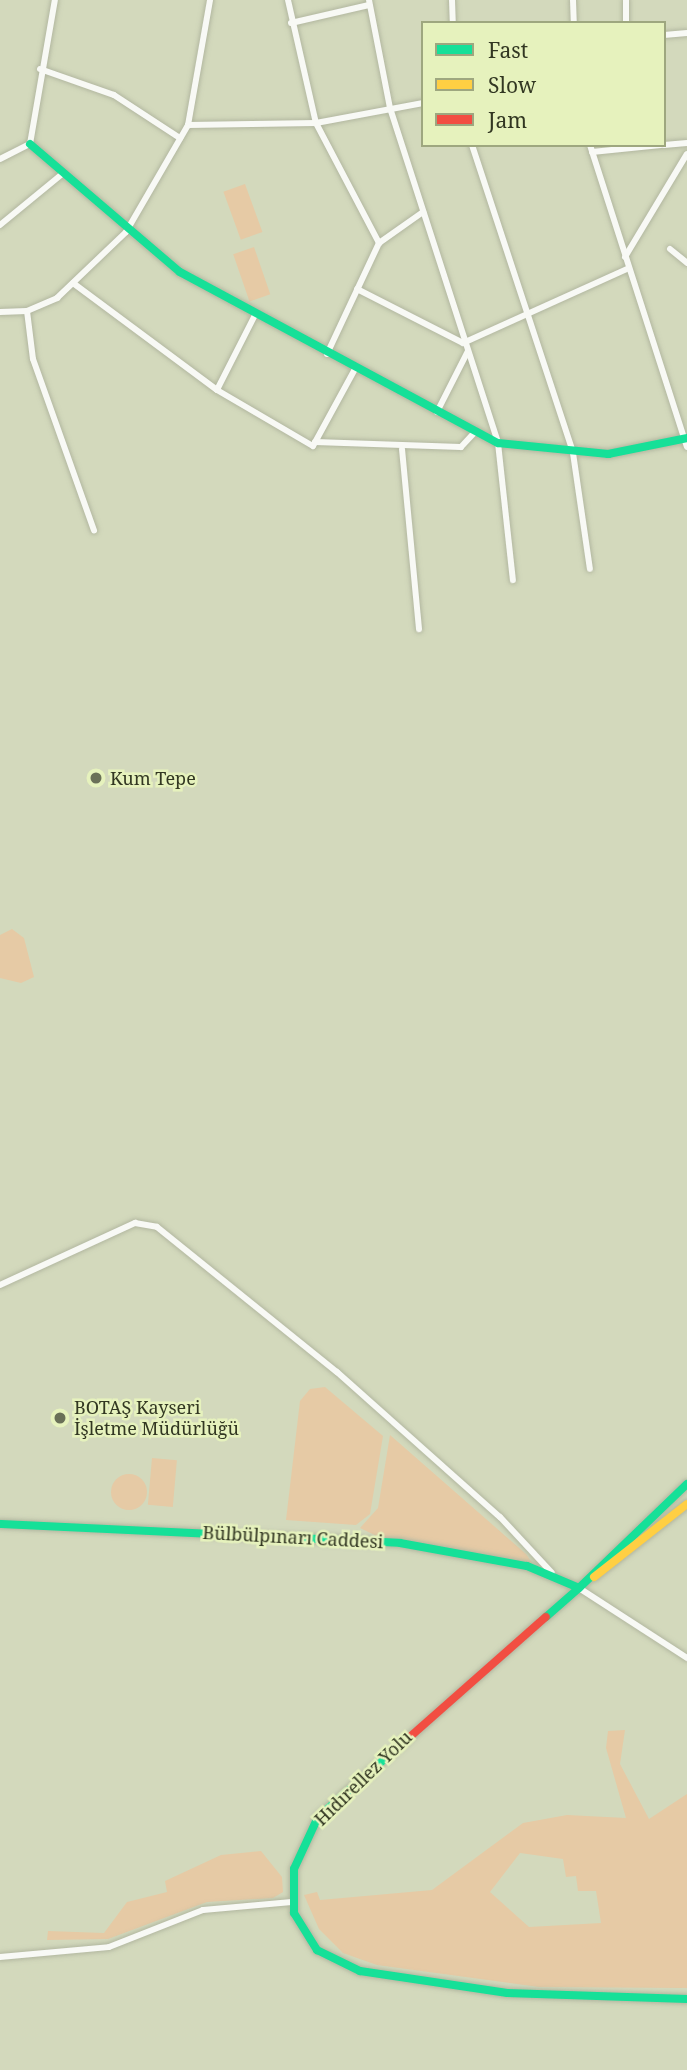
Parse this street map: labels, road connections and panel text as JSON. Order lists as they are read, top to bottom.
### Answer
{
  "streets": {
    "street": ["Bülbülpınarı Caddesi", "Hıdırellez Yolu"]
  },
  "crossings": [
    ["Bülbülpınarı Caddesi", "Hıdırellez Yolu"]
  ],
  "places": ["Kum Tepe", "BOTAŞ Kayseri İşletme Müdürlüğü"],
  "legend": ["Fast", "Slow", "Jam"]
}
